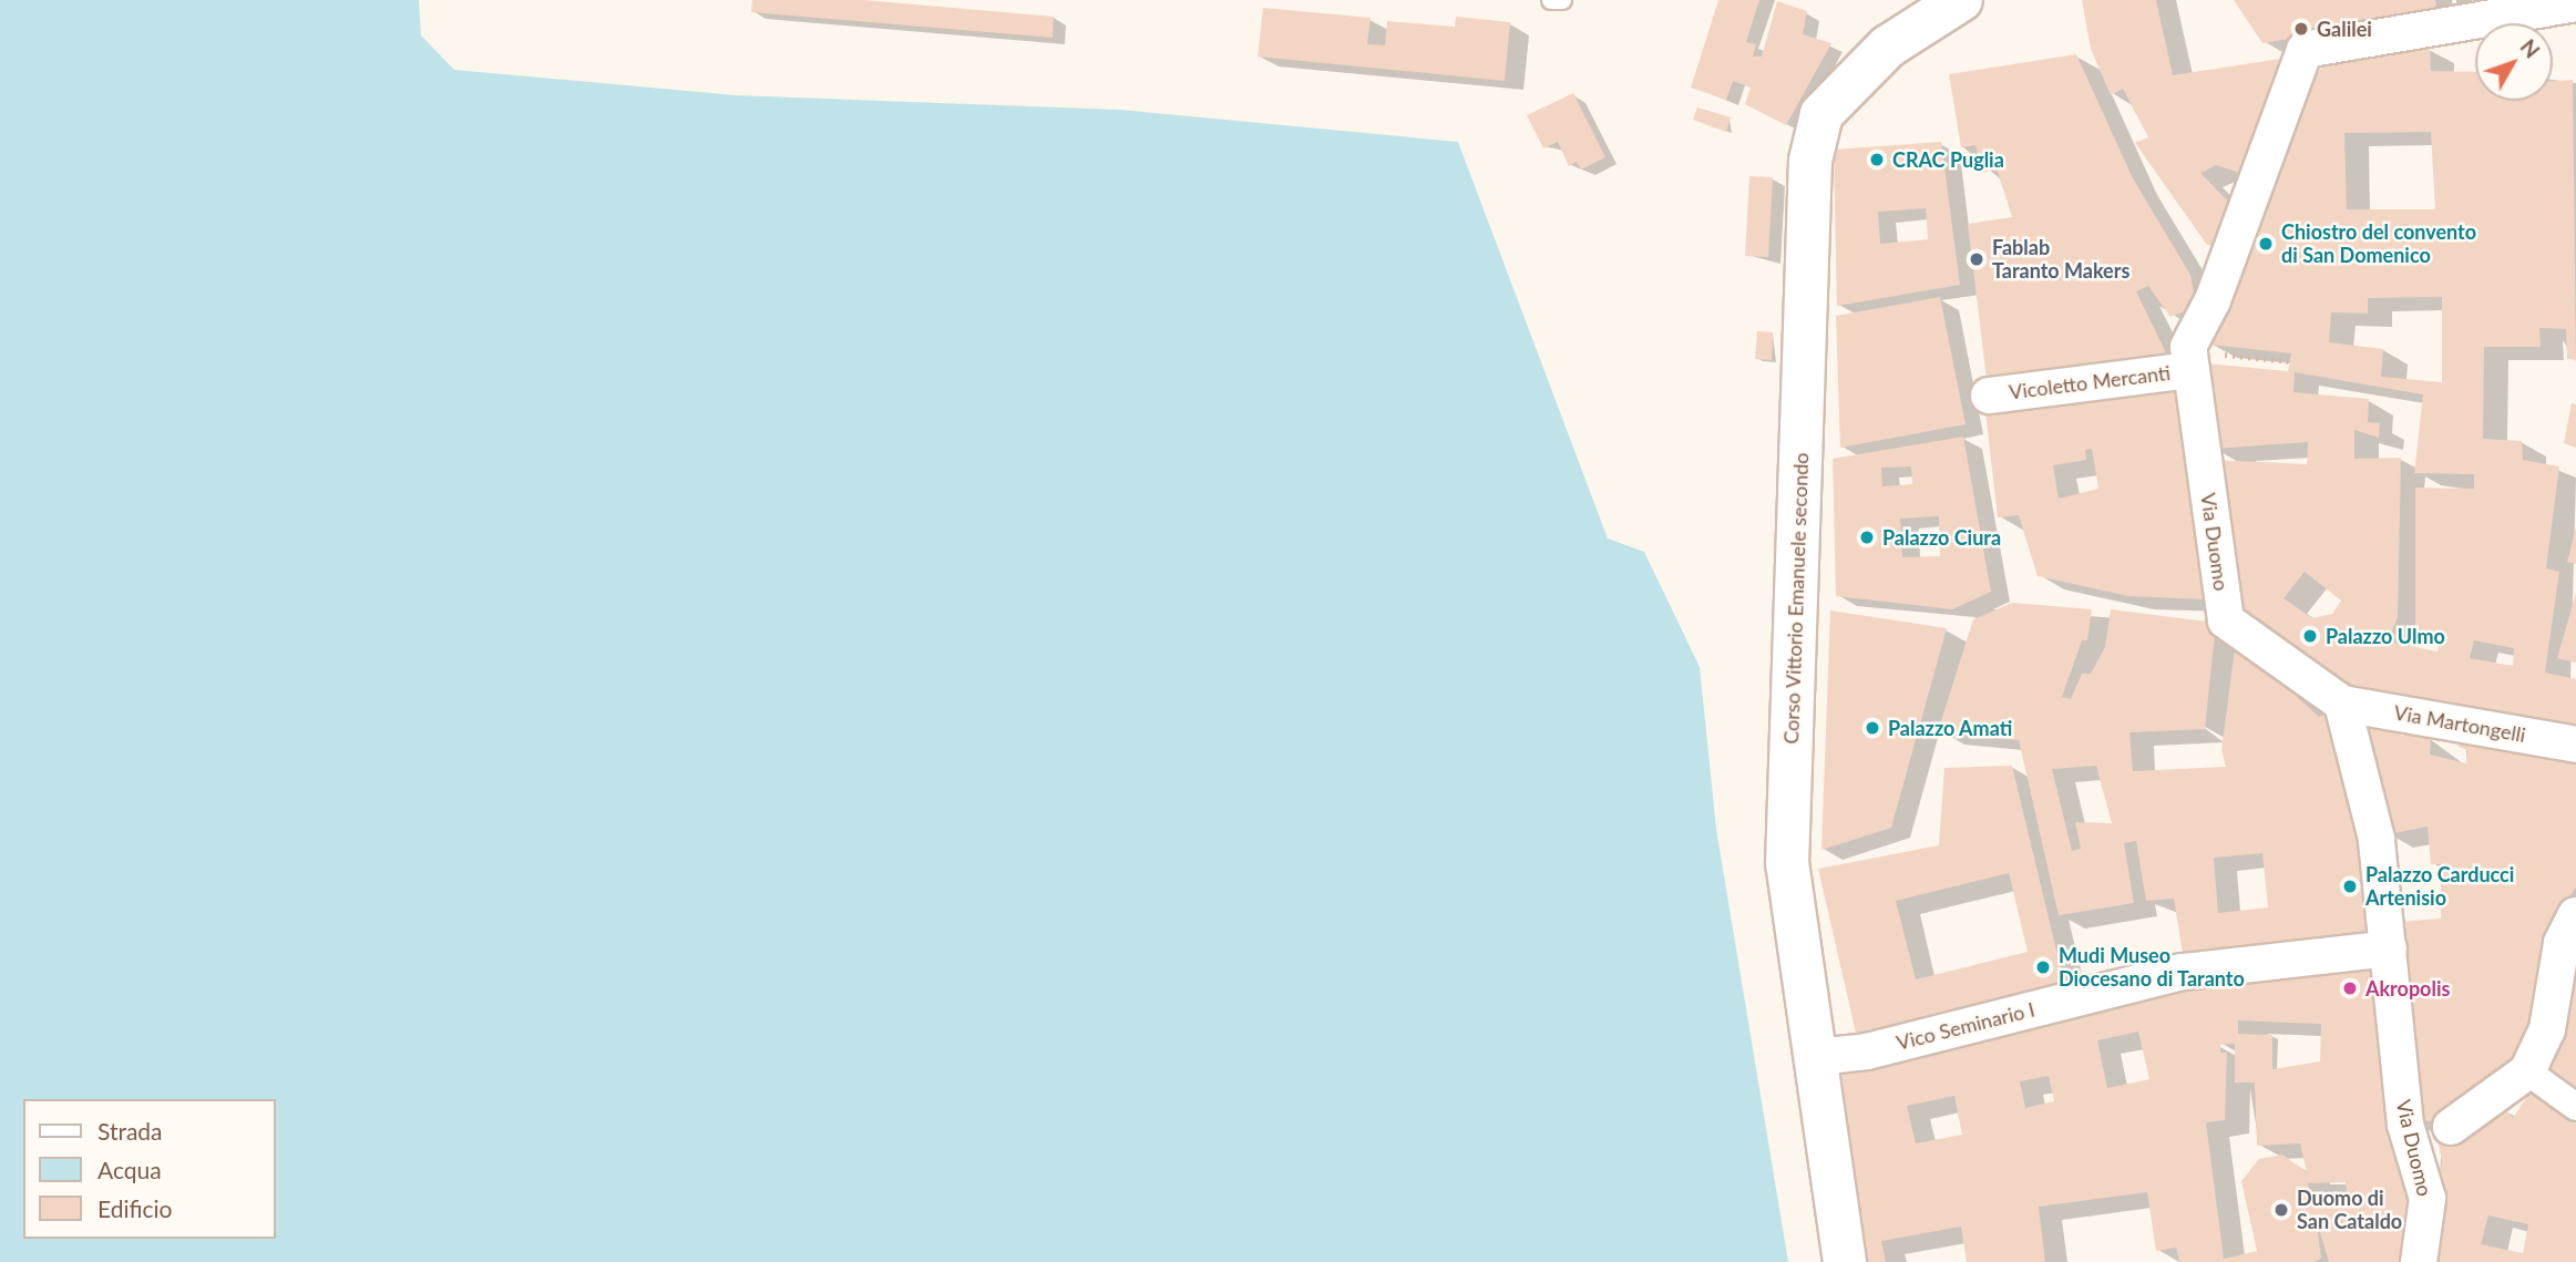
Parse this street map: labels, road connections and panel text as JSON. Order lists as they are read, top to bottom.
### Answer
{
  "streets": {
    "main road": ["Corso Vittorio Emanuele secondo"],
    "street": [
      "Vicoletto Mercanti",
      "Via Duomo",
      "Via Martongelli",
      "Vico Seminario I"
    ]
  },
  "crossings": [
    ["Vicoletto Mercanti", "Via Duomo"],
    ["Via Duomo", "Via Martongelli"],
    ["Via Duomo", "Vico Seminario I"],
    ["Corso Vittorio Emanuele secondo", "Vico Seminario I"]
  ],
  "places": [
    "Galilei",
    "CRAC Puglia",
    "Chiostro del convento di San Domenico",
    "Fablab Taranto Makers",
    "Palazzo Ciura",
    "Palazzo Ulmo",
    "Palazzo Amati",
    "Palazzo Carducci Artenisio",
    "Mudi Museo Diocesano di Taranto",
    "Akropolis",
    "Duomo di San Cataldo"
  ],
  "legend": ["Strada", "Acqua", "Edificio"],
  "north": "top right"
}
